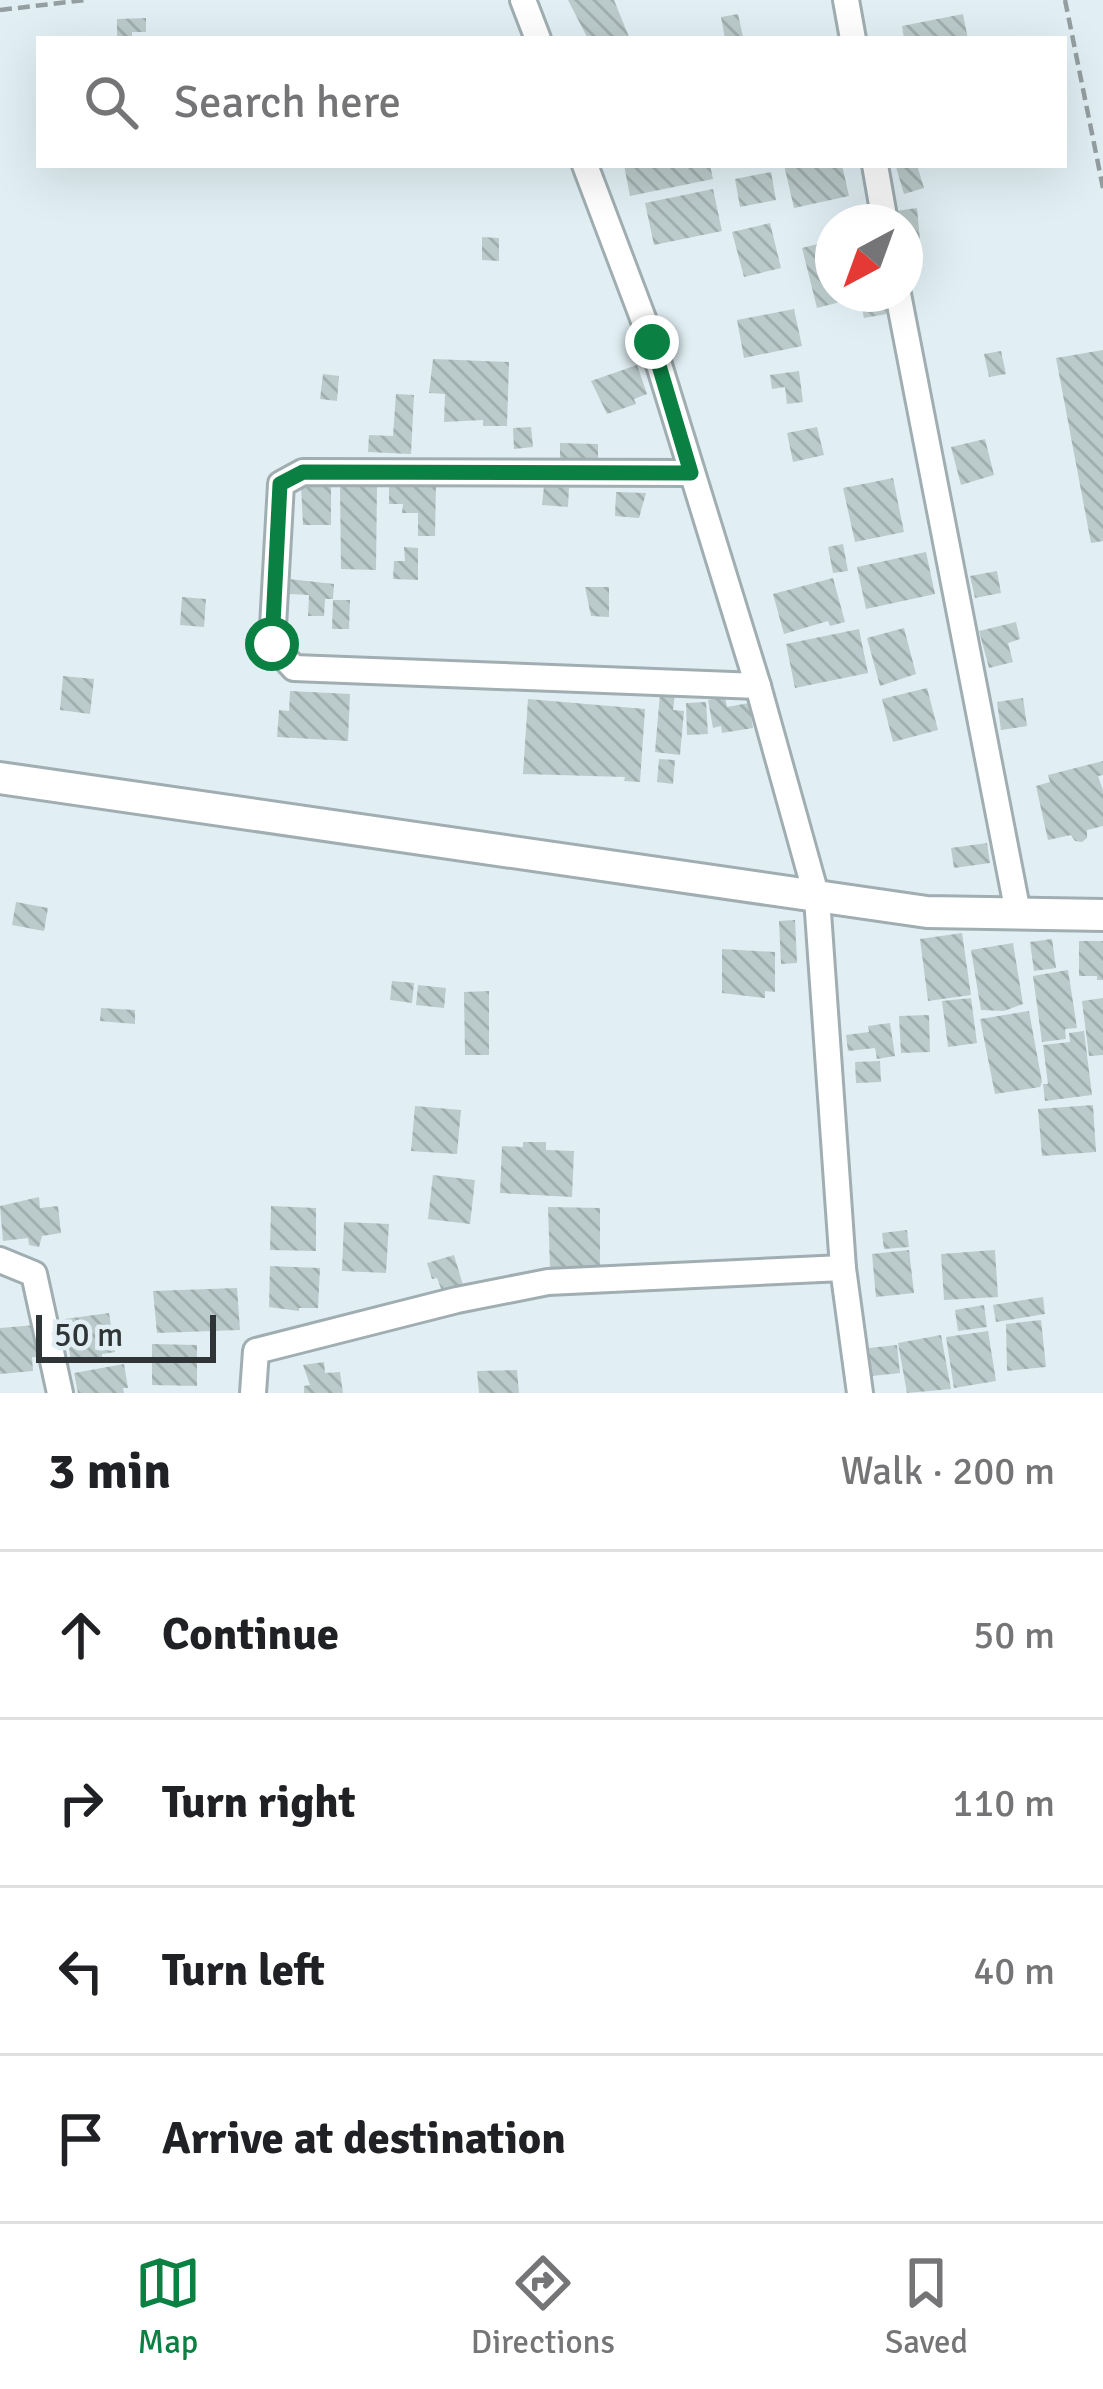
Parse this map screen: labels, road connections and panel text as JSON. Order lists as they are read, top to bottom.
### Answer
{
  "scale_bar": "50 m",
  "north": "bottom left",
  "page": {
    "search": "Search here",
    "scale": "50 m",
    "heading": ["3 min", "Walk · 200 m"],
    "list": [
      ["Continue", "50 m"],
      ["Turn right", "110 m"],
      ["Turn left", "40 m"],
      "Arrive at destination"
    ],
    "nav": ["Map", "Directions", "Saved"]
  }
}
